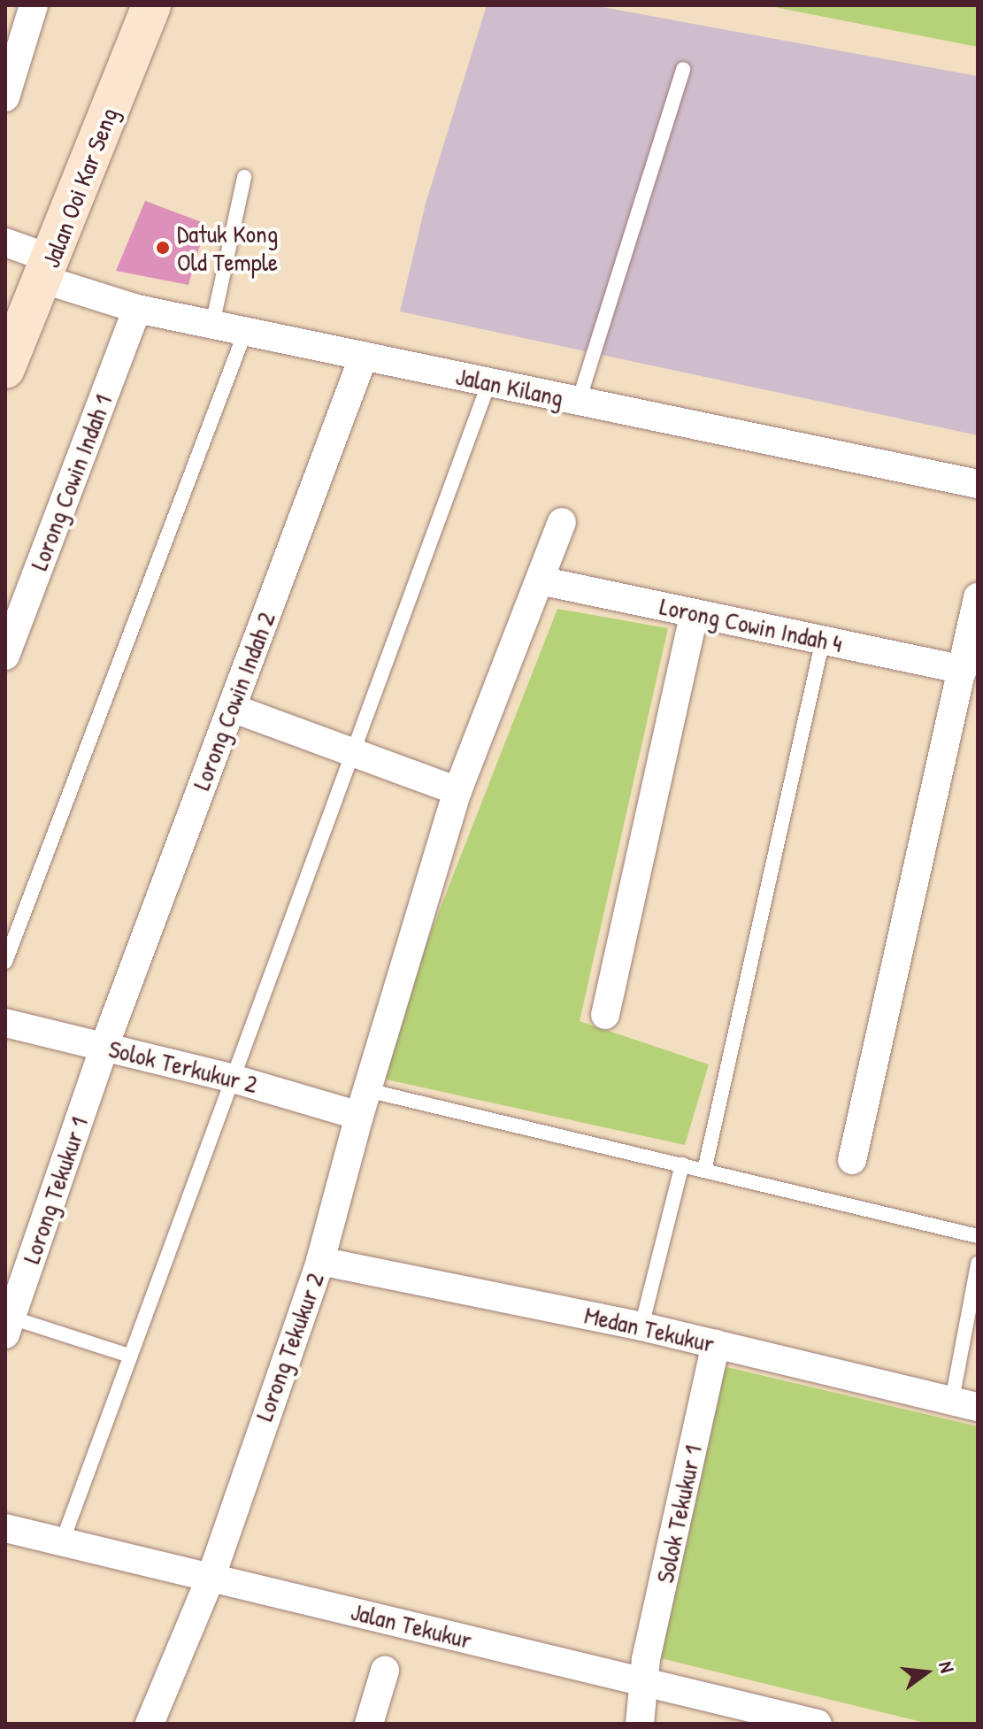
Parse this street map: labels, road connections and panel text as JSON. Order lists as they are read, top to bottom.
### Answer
{
  "streets": {
    "main road": ["Jalan Ooi Kar Seng"],
    "street": [
      "Jalan Kilang",
      "Lorong Cowin Indah 1",
      "Lorong Cowin Indah 4",
      "Lorong Cowin Indah 2",
      "Solok Terkukur 2",
      "Lorong Tekukur 1",
      "Medan Tekukur",
      "Lorong Tekukur 2",
      "Solok Tekukur 1",
      "Jalan Tekukur"
    ]
  },
  "crossings": [
    ["Jalan Ooi Kar Seng", "Jalan Kilang"],
    ["Jalan Kilang", "Lorong Cowin Indah 1"],
    ["Jalan Kilang", "Lorong Cowin Indah 2"],
    ["Lorong Cowin Indah 4", "Lorong Tekukur 2"],
    ["Lorong Cowin Indah 2", "Solok Terkukur 2"],
    ["Lorong Cowin Indah 2", "Lorong Tekukur 1"],
    ["Solok Terkukur 2", "Lorong Tekukur 1"],
    ["Solok Terkukur 2", "Lorong Tekukur 2"],
    ["Medan Tekukur", "Lorong Tekukur 2"],
    ["Medan Tekukur", "Solok Tekukur 1"],
    ["Lorong Tekukur 2", "Jalan Tekukur"],
    ["Solok Tekukur 1", "Jalan Tekukur"]
  ],
  "places": ["Datuk Kong Old Temple"],
  "north": "right"
}
